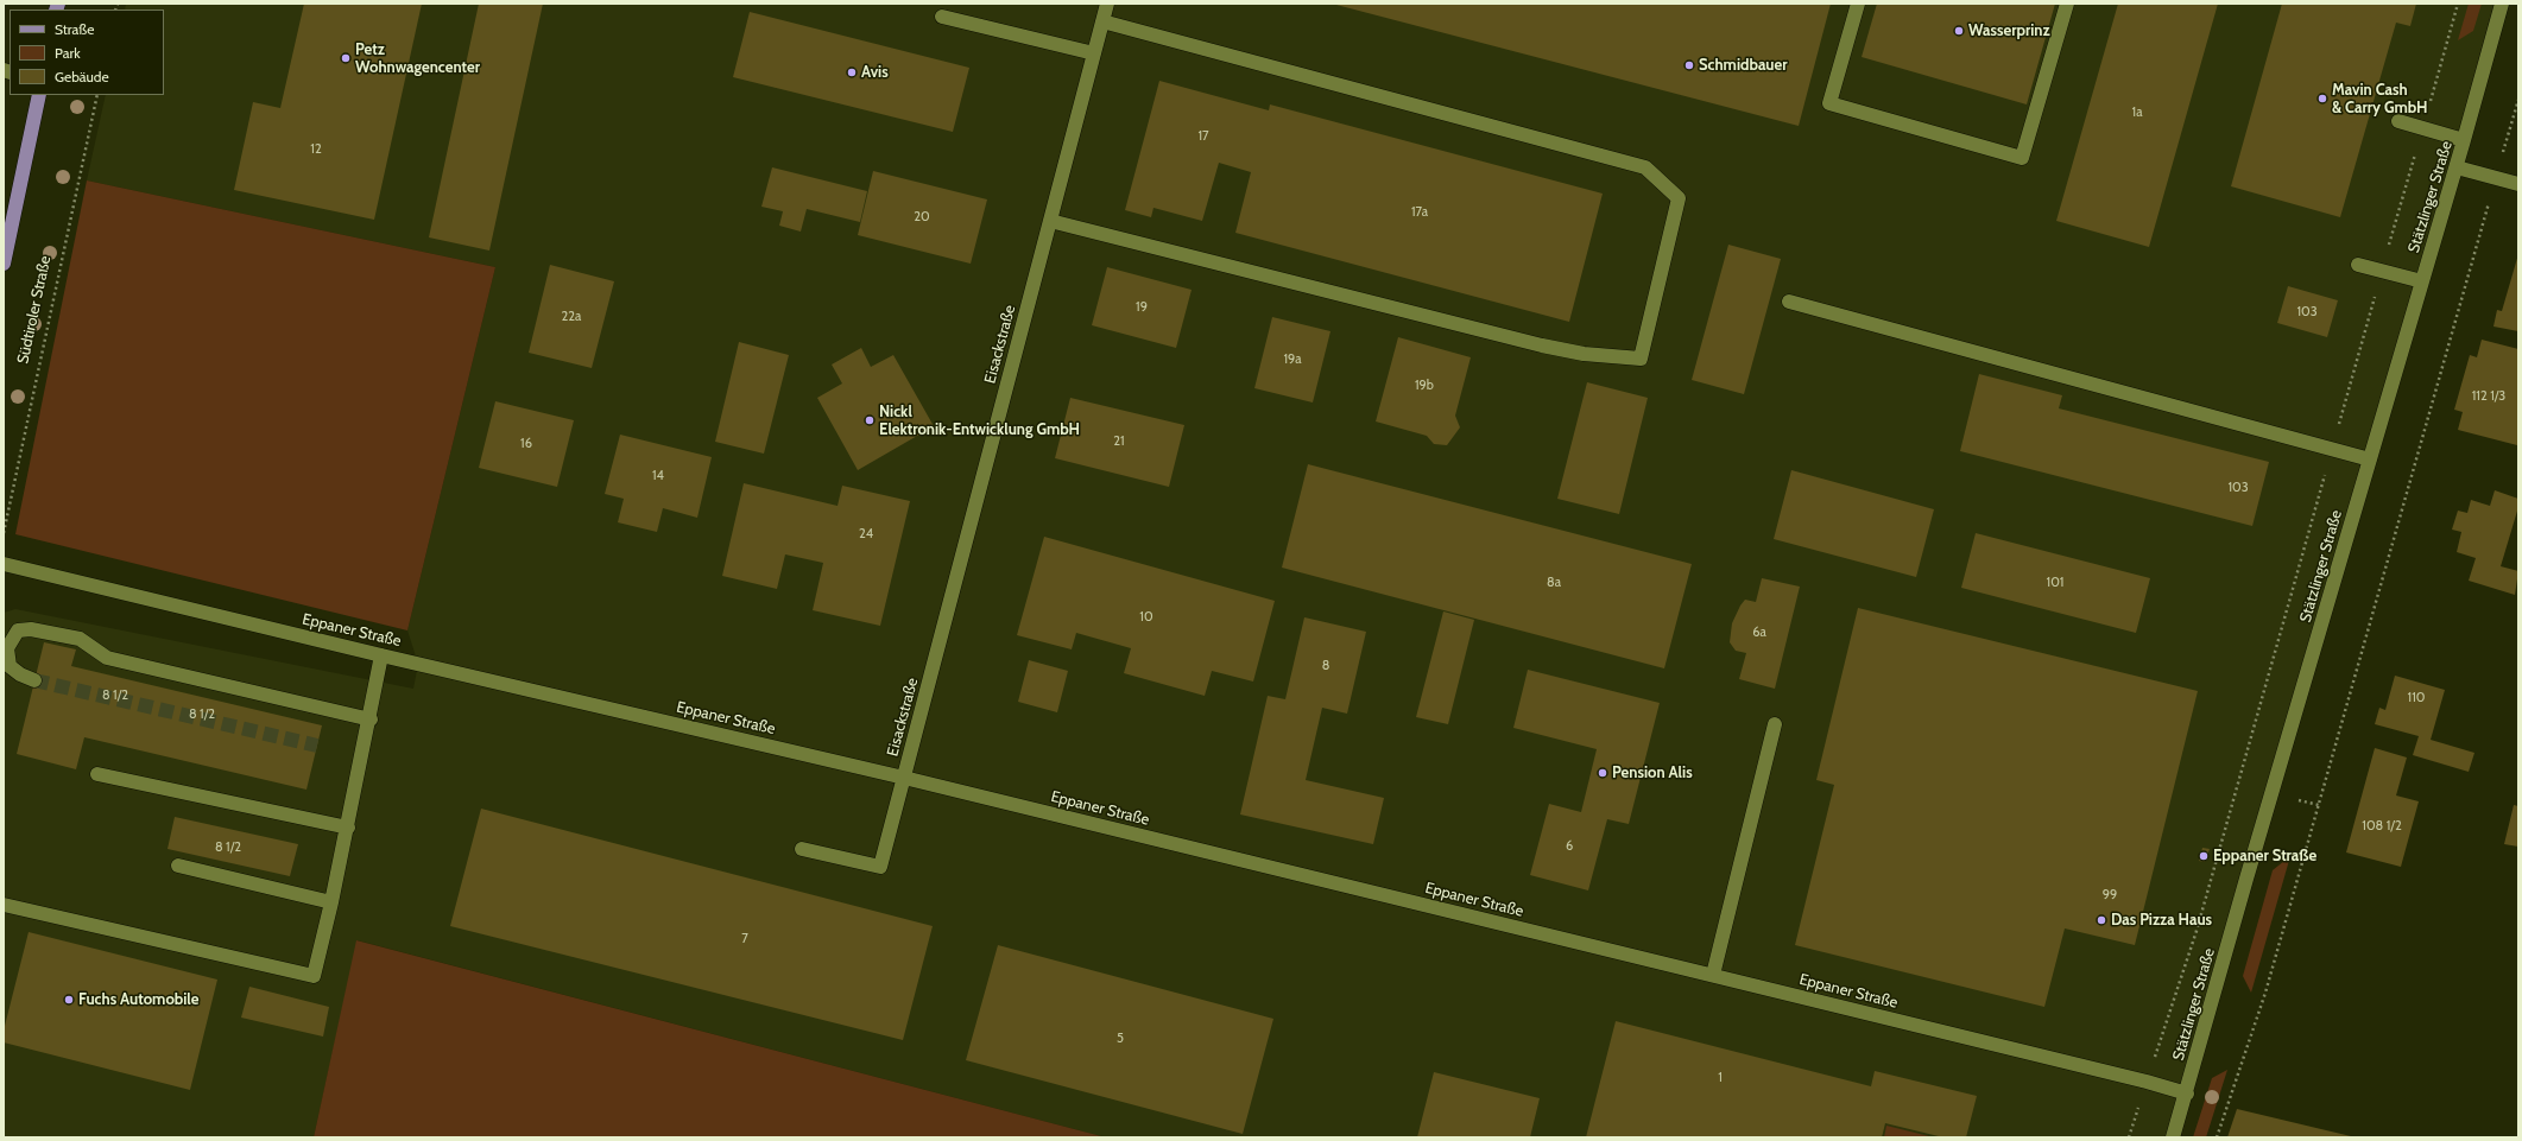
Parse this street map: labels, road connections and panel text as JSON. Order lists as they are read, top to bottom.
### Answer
{
  "streets": {
    "street": ["Stätzlinger Straße", "Eisackstraße", "Eppaner Straße"],
    "path": ["Südtiroler Straße"]
  },
  "crossings": [
    ["Stätzlinger Straße", "Eppaner Straße"],
    ["Eisackstraße", "Eppaner Straße"]
  ],
  "places": [
    "Wasserprinz",
    "Petz Wohnwagencenter",
    "Schmidbauer",
    "Avis",
    "Mavin Cash & Carry GmbH",
    "Nickl Elektronik-Entwicklung GmbH",
    "Pension Alis",
    "Eppaner Straße",
    "Das Pizza Haus",
    "Fuchs Automobile"
  ],
  "house_numbers": [
    "1a",
    "17",
    "12",
    "17a",
    "20",
    "19",
    "103",
    "22a",
    "19a",
    "19b",
    "112 1/3",
    "21",
    "16",
    "14",
    "103",
    "24",
    "8a",
    "101",
    "10",
    "6a",
    "8",
    "8 1/2",
    "110",
    "8 1/2",
    "108 1/2",
    "6",
    "8 1/2",
    "99",
    "7",
    "5",
    "1"
  ],
  "legend": ["Straße", "Park", "Gebäude"]
}
